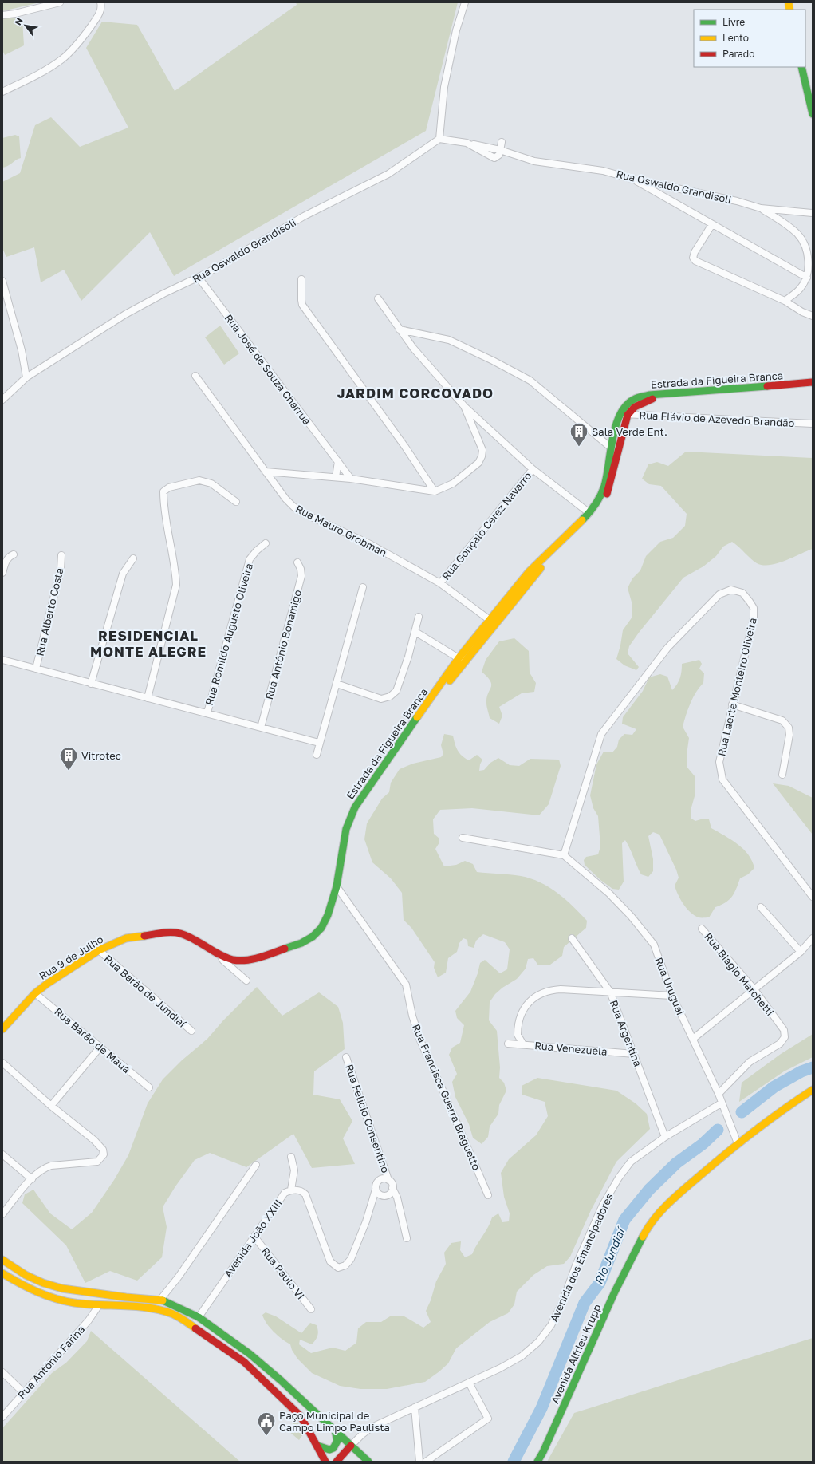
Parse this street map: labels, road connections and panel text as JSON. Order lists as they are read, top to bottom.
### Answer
{
  "streets": {
    "main road": ["Estrada da Figueira Branca", "Rua 9 de Julho", "Avenida Alfrieu Krupp"],
    "street": [
      "Rua Oswaldo Grandisoli",
      "Rua José de Souza Charrua",
      "Rua Flávio de Azevedo Brandão",
      "Rua Gonçalo Cerez Navarro",
      "Rua Mauro Grobman",
      "Rua Alberto Costa",
      "Rua Romildo Augusto Oliveira",
      "Rua Antônio Bonamigo",
      "Rua Laerte Monteiro Oliveira",
      "Rua Biagio Marchetti",
      "Rua Uruguai",
      "Rua Barão de Jundiaí",
      "Rua Argentina",
      "Rua Barão de Mauá",
      "Rua Venezuela",
      "Rua Francisca Guerra Braguetto",
      "Rua Felicio Consentino",
      "Avenida João XXIII",
      "Avenida dos Emancipadores",
      "Rua Paulo VI",
      "Rua Antônio Farina"
    ]
  },
  "crossings": [
    ["Rua Oswaldo Grandisoli", "Rua José de Souza Charrua"],
    ["Estrada da Figueira Branca", "Rua Flávio de Azevedo Brandão"],
    ["Estrada da Figueira Branca", "Rua Mauro Grobman"],
    ["Estrada da Figueira Branca", "Rua 9 de Julho"],
    ["Estrada da Figueira Branca", "Rua Francisca Guerra Braguetto"],
    ["Rua Gonçalo Cerez Navarro", "Rua Mauro Grobman"],
    ["Rua Laerte Monteiro Oliveira", "Rua Uruguai"],
    ["Rua 9 de Julho", "Rua Barão de Jundiaí"],
    ["Rua 9 de Julho", "Rua Barão de Mauá"],
    ["Rua Biagio Marchetti", "Rua Uruguai"],
    ["Rua Uruguai", "Avenida dos Emancipadores"],
    ["Rua Uruguai", "Avenida Alfrieu Krupp"],
    ["Rua Argentina", "Rua Venezuela"],
    ["Rua Argentina", "Avenida dos Emancipadores"],
    ["Avenida João XXIII", "Rua Paulo VI"]
  ],
  "districts": ["JARDIM CORCOVADO", "RESIDENCIAL MONTE ALEGRE"],
  "water": ["Rio Jundiaí"],
  "places": {
    "building": ["Sala Verde Ent.", "Vitrotec"],
    "public building": ["Paço Municipal de Campo Limpo Paulista"]
  },
  "legend": ["Livre", "Lento", "Parado"],
  "north": "top left"
}
